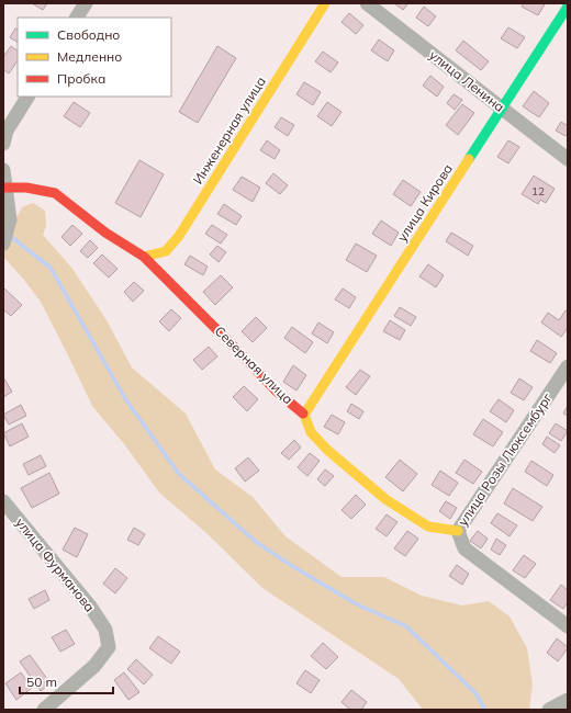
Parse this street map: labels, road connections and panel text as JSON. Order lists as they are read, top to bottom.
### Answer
{
  "streets": {
    "street": [
      "улица Ленина",
      "Инженерная улица",
      "улица Кирова",
      "Северная улица",
      "улица Розы Люксембург",
      "улица Фурманова"
    ]
  },
  "crossings": [
    ["улица Ленина", "улица Кирова"],
    ["Инженерная улица", "Северная улица"],
    ["улица Кирова", "Северная улица"],
    ["Северная улица", "улица Розы Люксембург"]
  ],
  "house_numbers": ["12"],
  "legend": ["Свободно", "Медленно", "Пробка"],
  "scale_bar": "50 m"
}
